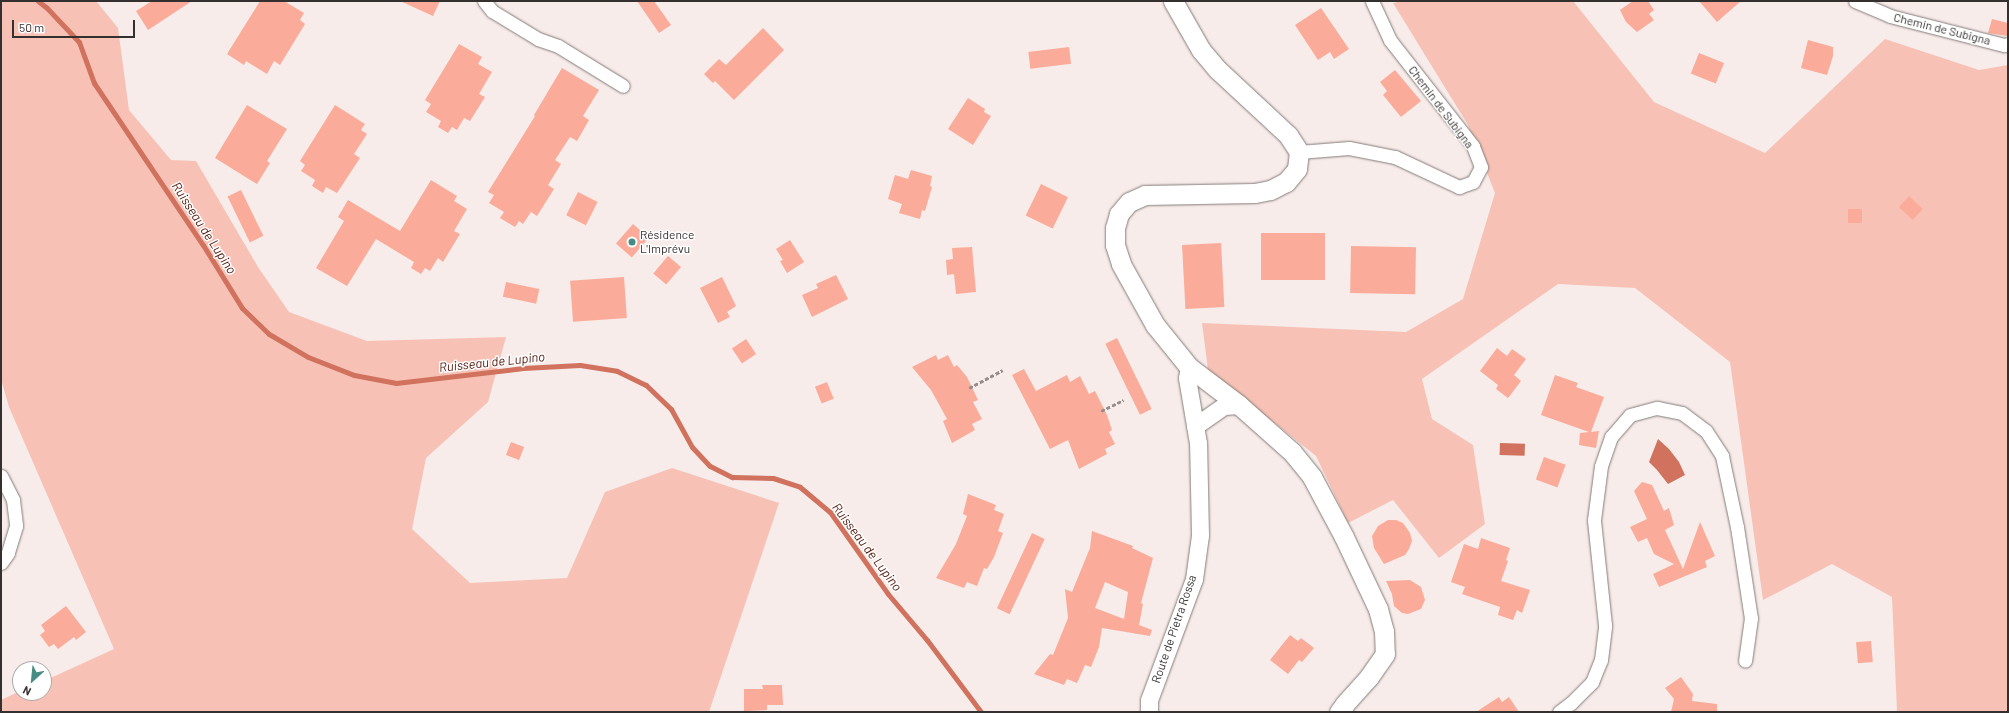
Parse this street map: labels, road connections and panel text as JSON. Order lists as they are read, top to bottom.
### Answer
{
  "streets": {
    "street": ["Chemin de Subigna", "Route de Pietra Rossa"]
  },
  "water": ["Ruisseau de Lupino"],
  "places": ["Résidence L'Imprévu"],
  "scale_bar": "50 m",
  "north": "bottom left"
}
